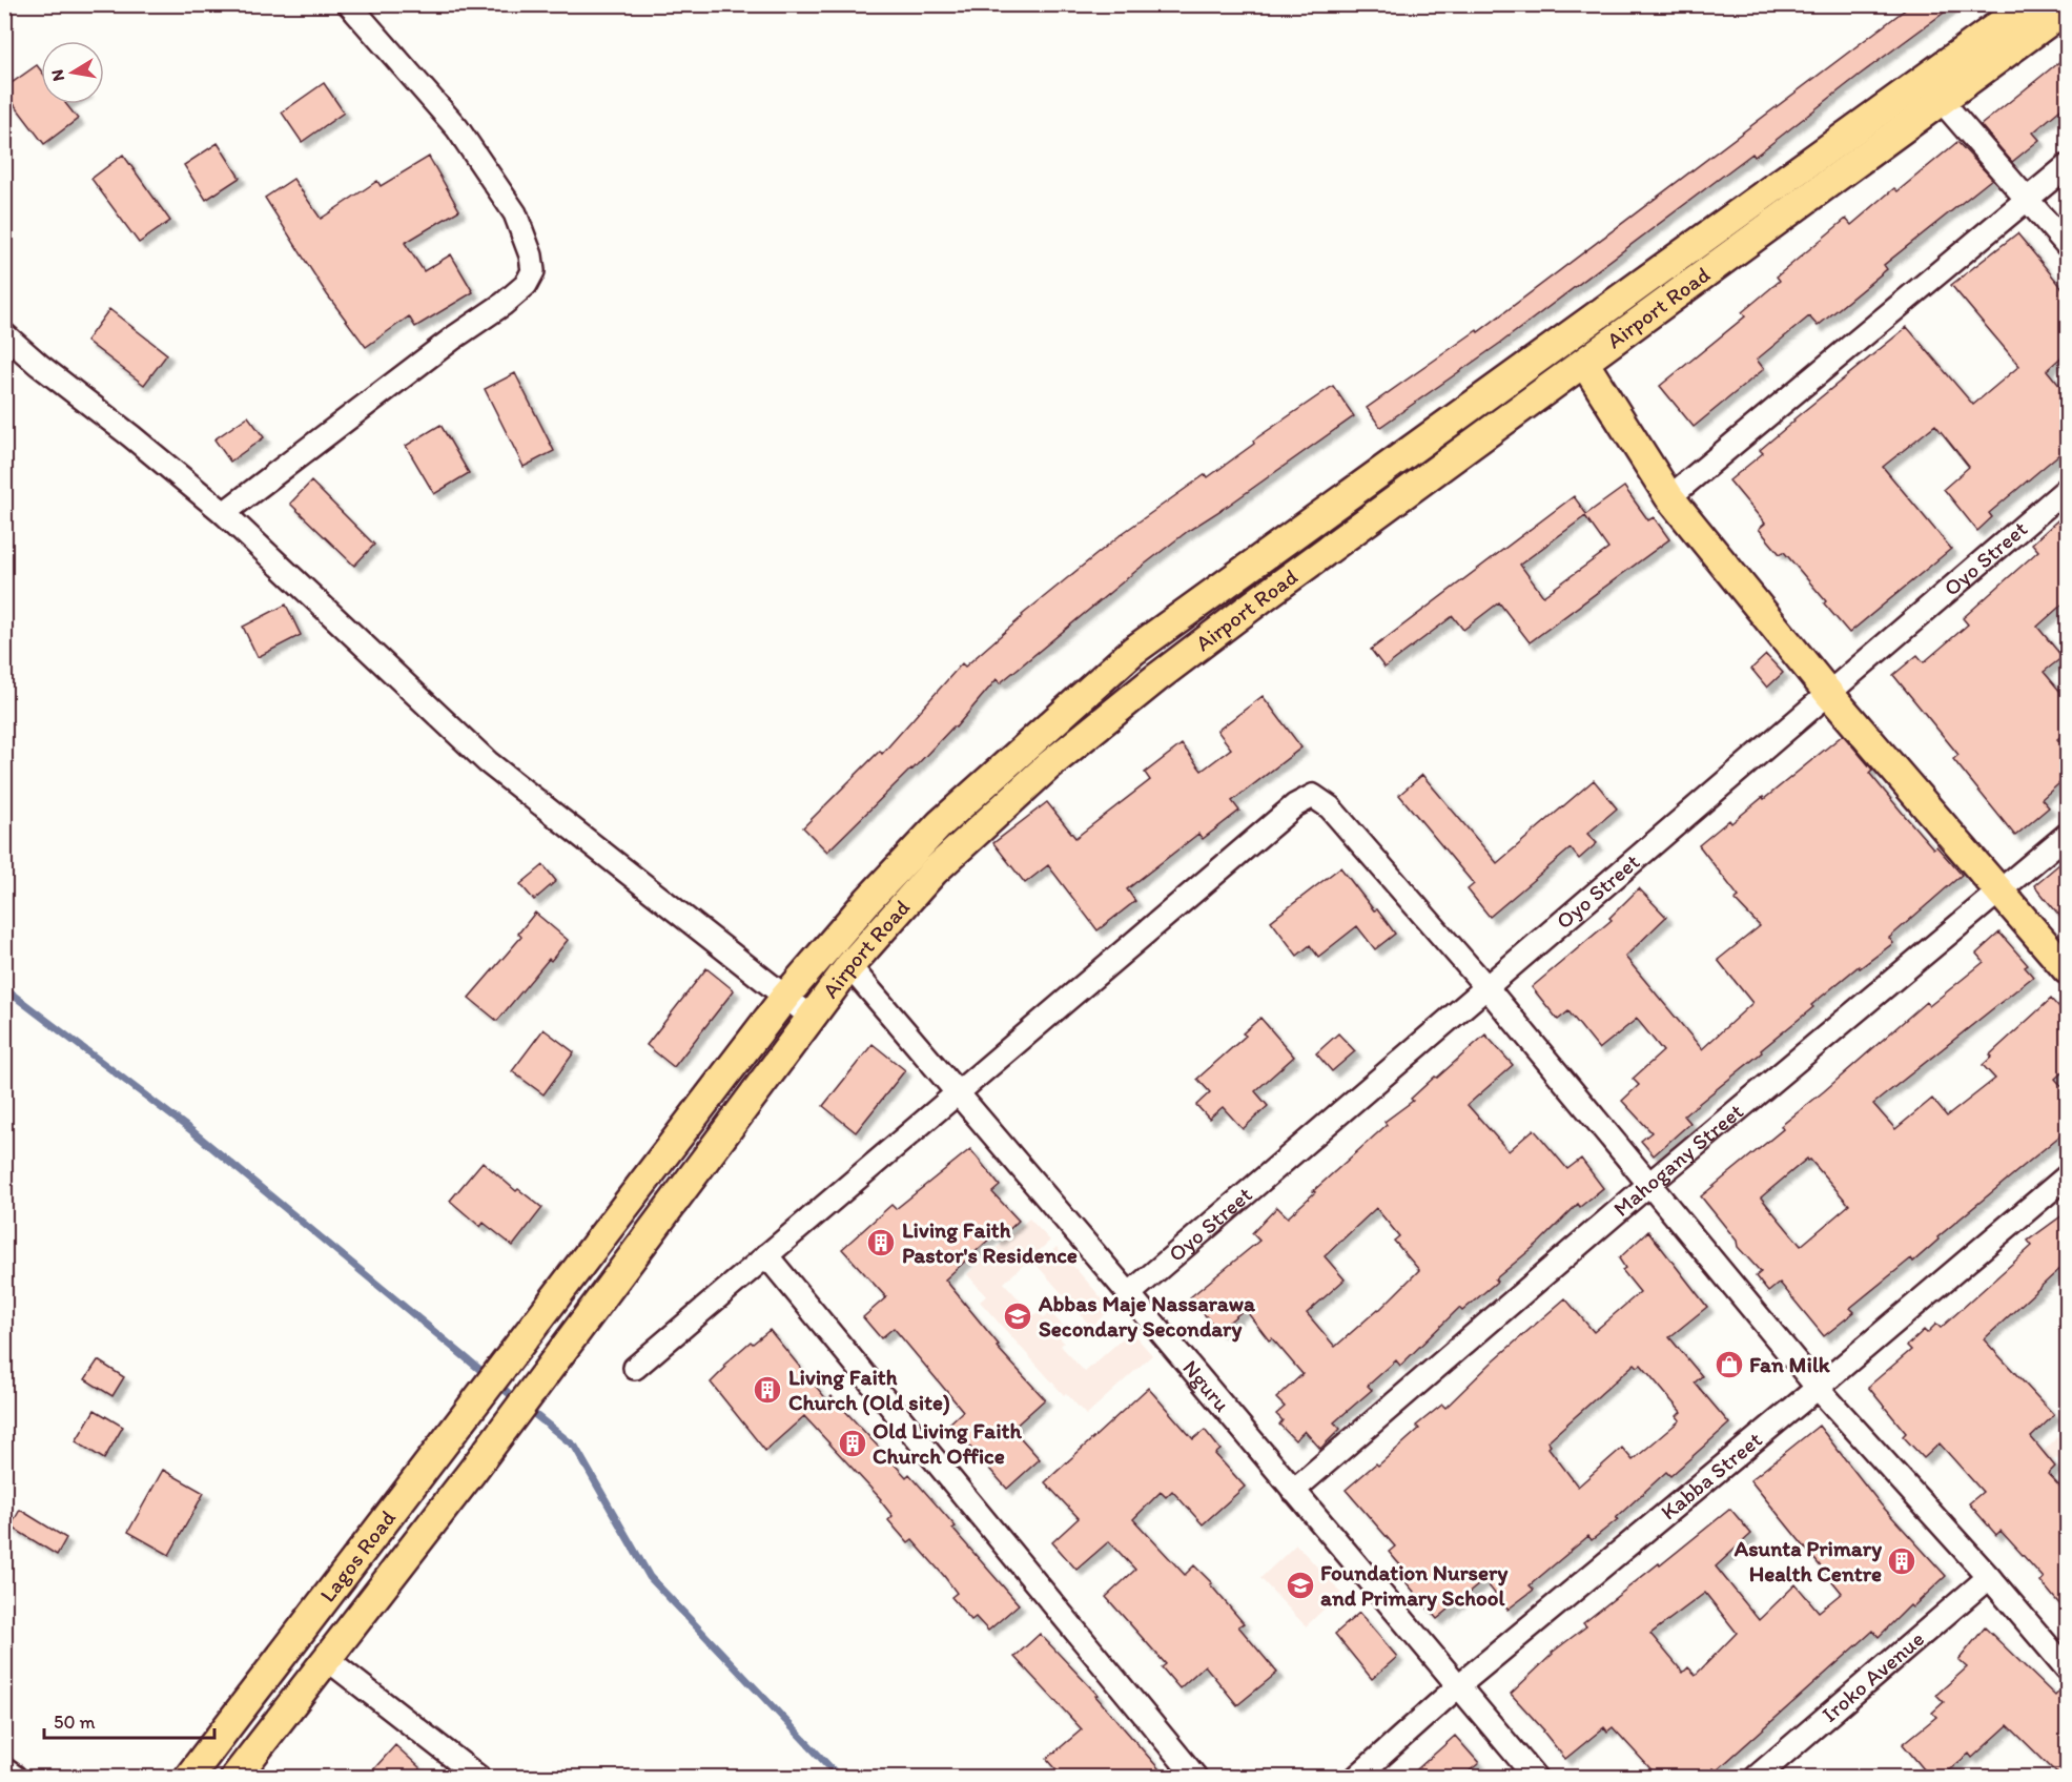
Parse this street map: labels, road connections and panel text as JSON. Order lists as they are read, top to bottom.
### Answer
{
  "streets": {
    "main road": ["Airport Road", "Lagos Road"],
    "street": [
      "Oyo Street",
      "Mahogany Street",
      "Nguru",
      "Kabba Street",
      "Iroko Avenue"
    ]
  },
  "crossings": [
    ["Airport Road", "Nguru"],
    ["Airport Road", "Lagos Road"],
    ["Oyo Street", "Nguru"],
    ["Mahogany Street", "Nguru"],
    ["Nguru", "Kabba Street"]
  ],
  "places": {
    "building": [
      "Living Faith Pastor's Residence",
      "Living Faith Church (Old site)",
      "Old Living Faith Church Office",
      "Asunta Primary Health Centre"
    ],
    "school or university": ["Abbas Maje Nassarawa Secondary Secondary", "Foundation Nursery and Primary School"],
    "shop": ["Fan Milk"]
  },
  "scale_bar": "50 m",
  "north": "left"
}
